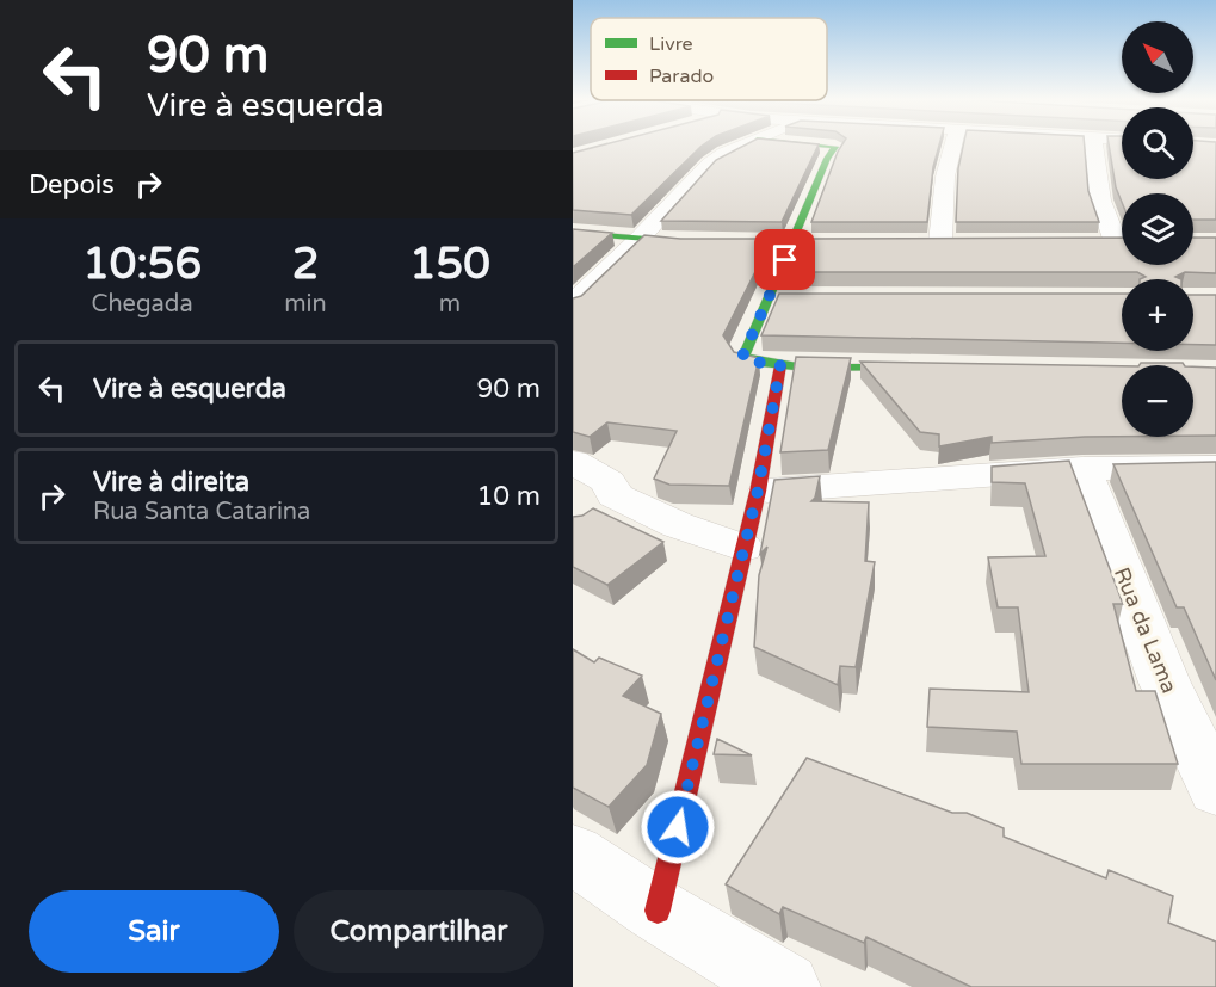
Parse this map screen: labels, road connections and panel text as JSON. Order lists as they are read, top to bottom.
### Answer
{
  "streets": {
    "street": ["Rua da Lama"]
  },
  "legend": ["Livre", "Parado"],
  "north": "top left",
  "page": {
    "turn": ["90 m", "Vire à esquerda"],
    "map_buttons": ["+", "−"],
    "then": "Depois",
    "eta": [
      "10:56",
      "Chegada",
      "2",
      "min",
      "150",
      "m"
    ],
    "list": [
      {
        "name": "Vire à esquerda",
        "value": "90 m"
      },
      {
        "name": "Vire à direita",
        "note": "Rua Santa Catarina",
        "value": "10 m"
      }
    ],
    "buttons": ["Sair", "Compartilhar"]
  }
}
